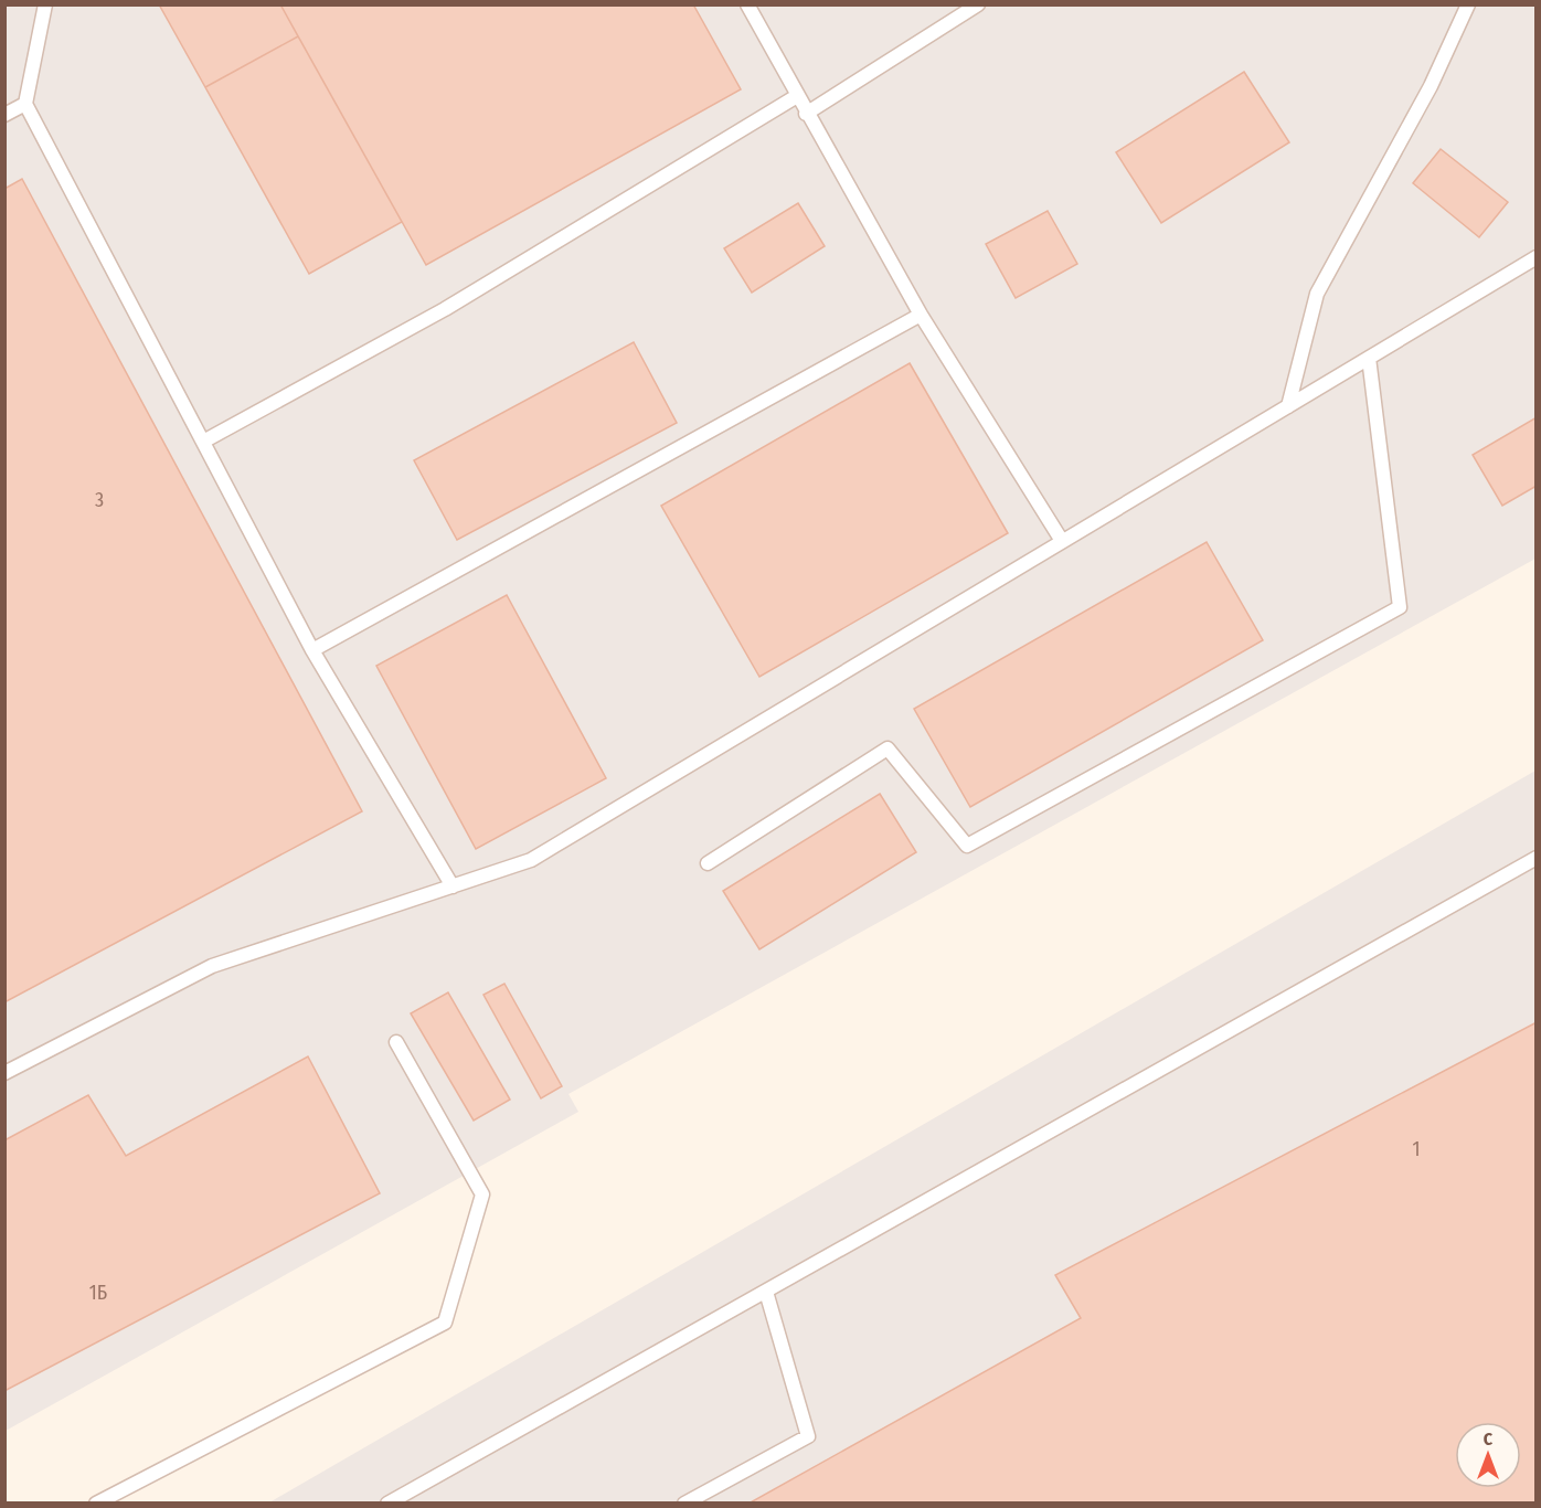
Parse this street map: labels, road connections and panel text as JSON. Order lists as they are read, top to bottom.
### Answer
{
  "house_numbers": ["3", "1", "1Б"],
  "north": "top"
}
